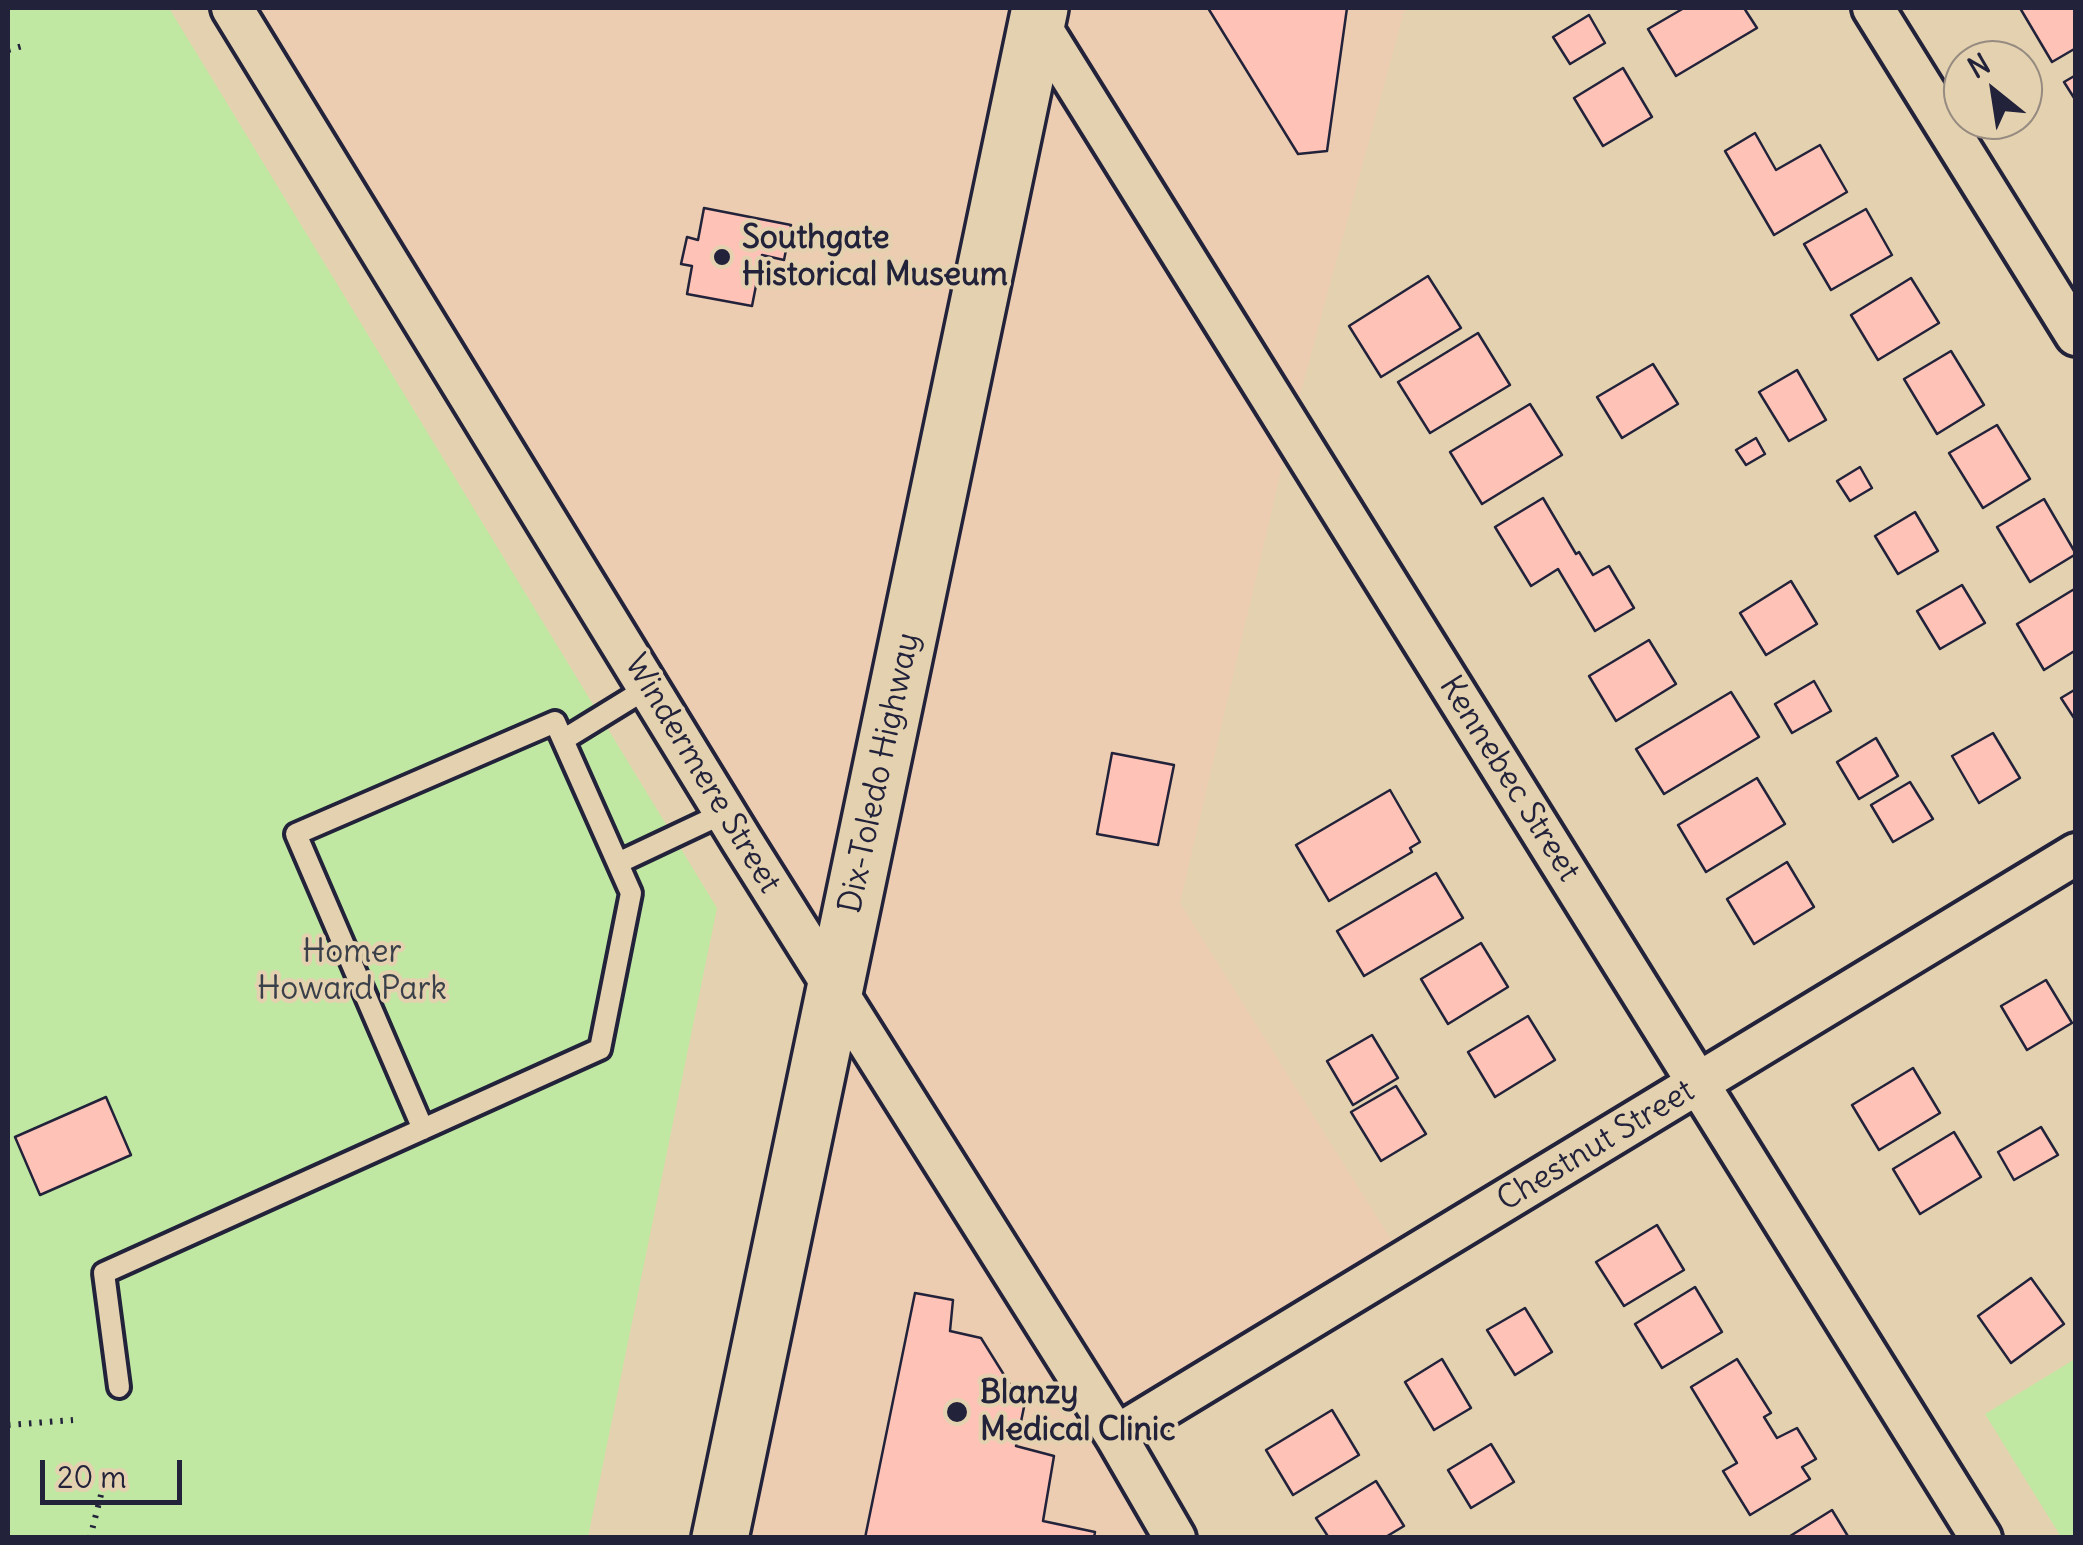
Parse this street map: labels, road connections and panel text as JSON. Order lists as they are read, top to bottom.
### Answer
{
  "streets": {
    "main road": ["Dix-Toledo Highway"],
    "street": ["Windermere Street", "Kennebec Street", "Chestnut Street"]
  },
  "crossings": [
    ["Dix-Toledo Highway", "Windermere Street"],
    ["Dix-Toledo Highway", "Kennebec Street"],
    ["Windermere Street", "Chestnut Street"],
    ["Kennebec Street", "Chestnut Street"]
  ],
  "parks": ["Homer Howard Park"],
  "places": ["Southgate Historical Museum", "Blanzy Medical Clinic"],
  "scale_bar": "20 m",
  "north": "top left"
}
